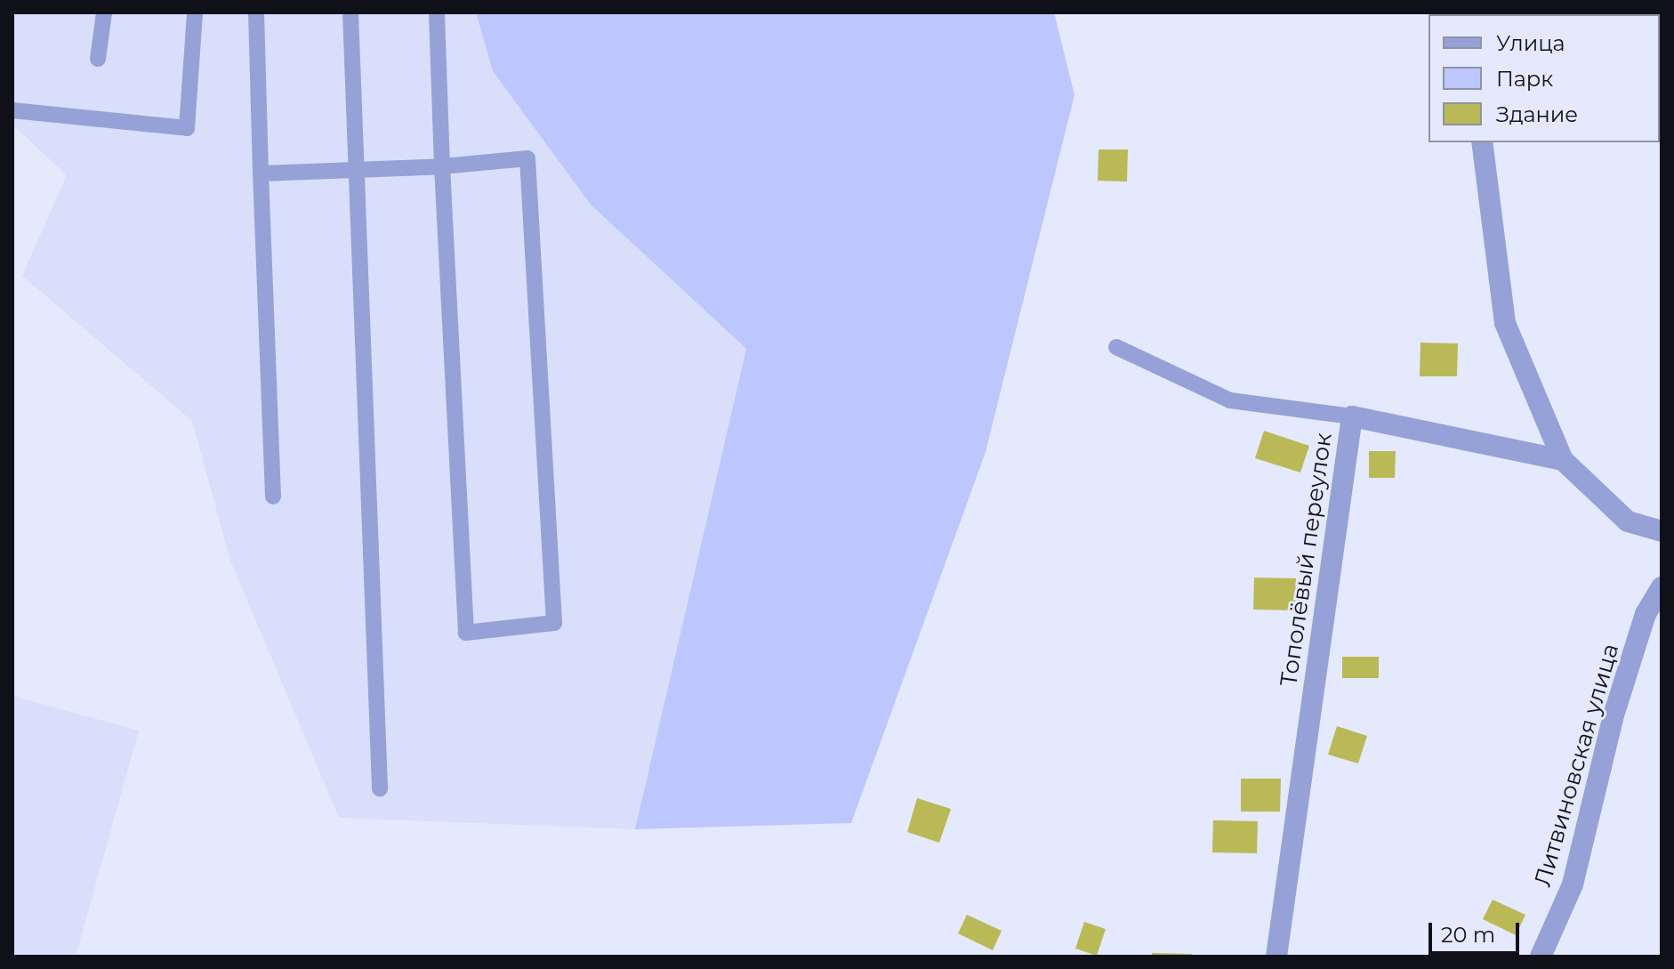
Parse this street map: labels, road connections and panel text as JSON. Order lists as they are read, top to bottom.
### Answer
{
  "streets": {
    "street": ["Тополёвый переулок", "Литвиновская улица"]
  },
  "legend": ["Улица", "Парк", "Здание"],
  "scale_bar": "20 m"
}
